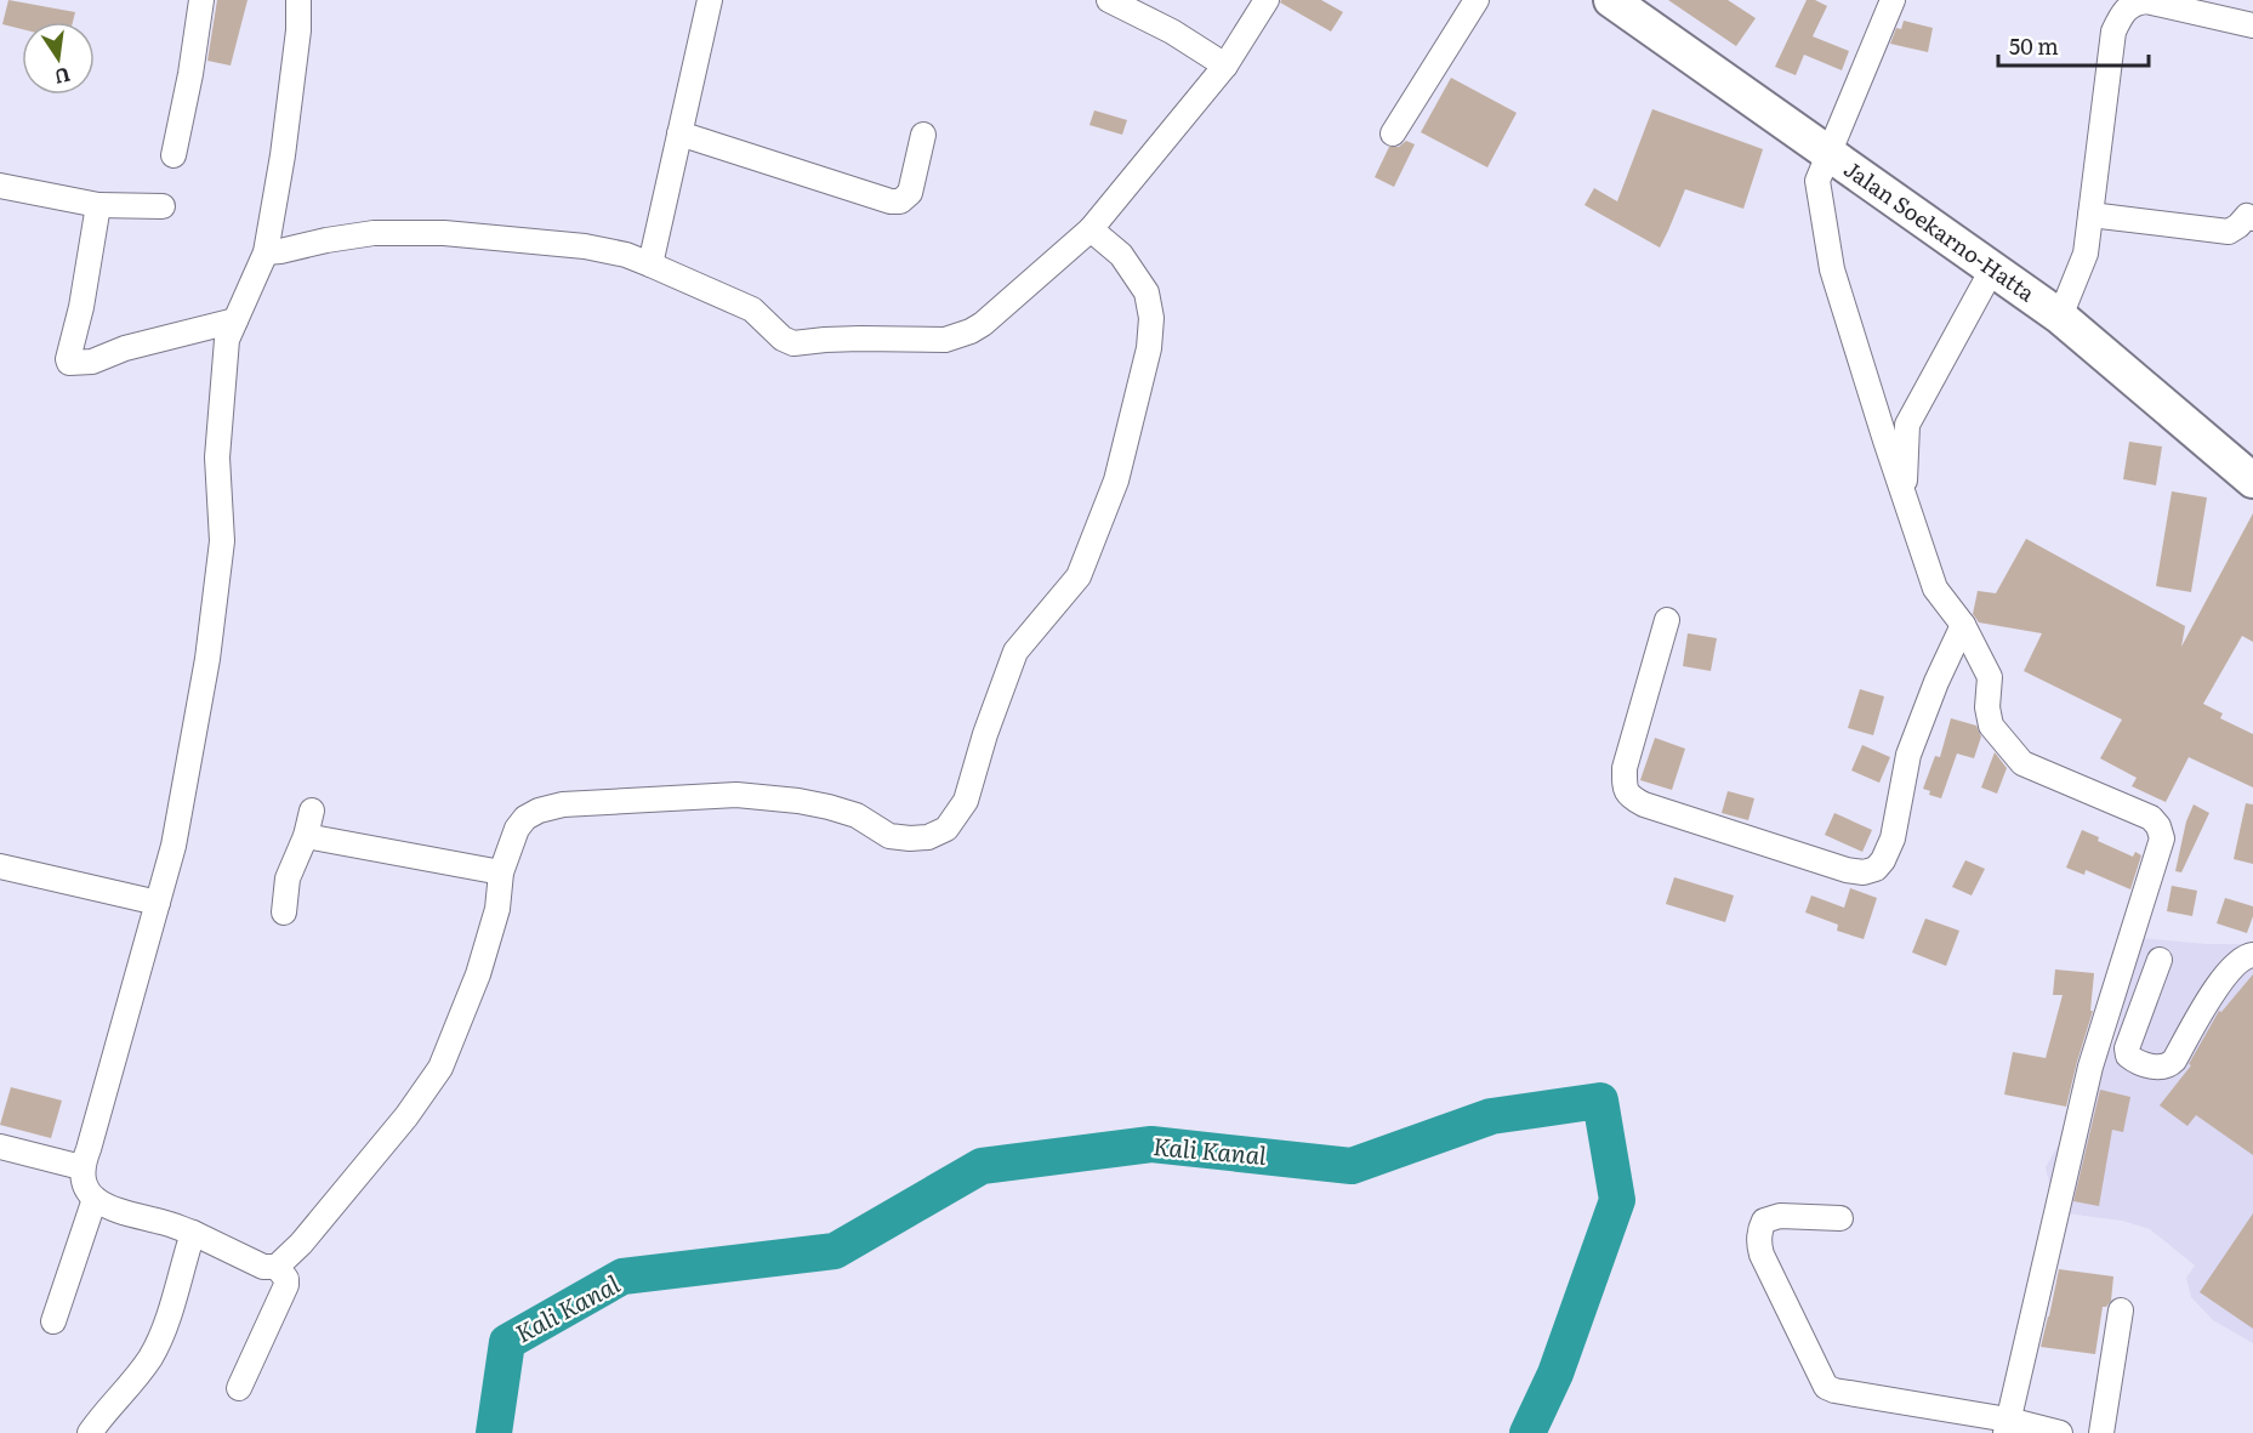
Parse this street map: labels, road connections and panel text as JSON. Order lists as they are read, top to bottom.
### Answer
{
  "streets": {
    "highway": ["Jalan Soekarno-Hatta"]
  },
  "water": ["Kali Kanal"],
  "scale_bar": "50 m",
  "north": "bottom"
}
